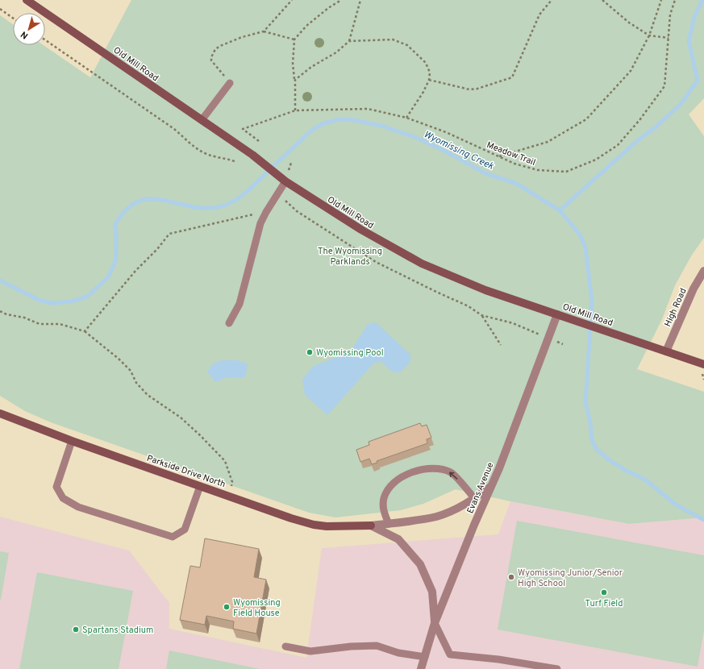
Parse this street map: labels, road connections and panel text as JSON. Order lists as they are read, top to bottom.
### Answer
{
  "streets": {
    "street": [
      "Old Mill Road",
      "High Road",
      "Parkside Drive North",
      "Evans Avenue"
    ],
    "path": ["Meadow Trail"]
  },
  "crossings": [
    ["Old Mill Road", "High Road"],
    ["Old Mill Road", "Evans Avenue"],
    ["Parkside Drive North", "Evans Avenue"]
  ],
  "water": ["Wyomissing Creek"],
  "parks": ["The Wyomissing Parklands"],
  "places": [
    "Wyomissing Pool",
    "Wyomissing Junior/Senior High School",
    "Turf Field",
    "Wyomissing Field House",
    "Spartans Stadium"
  ],
  "north": "bottom left"
}
